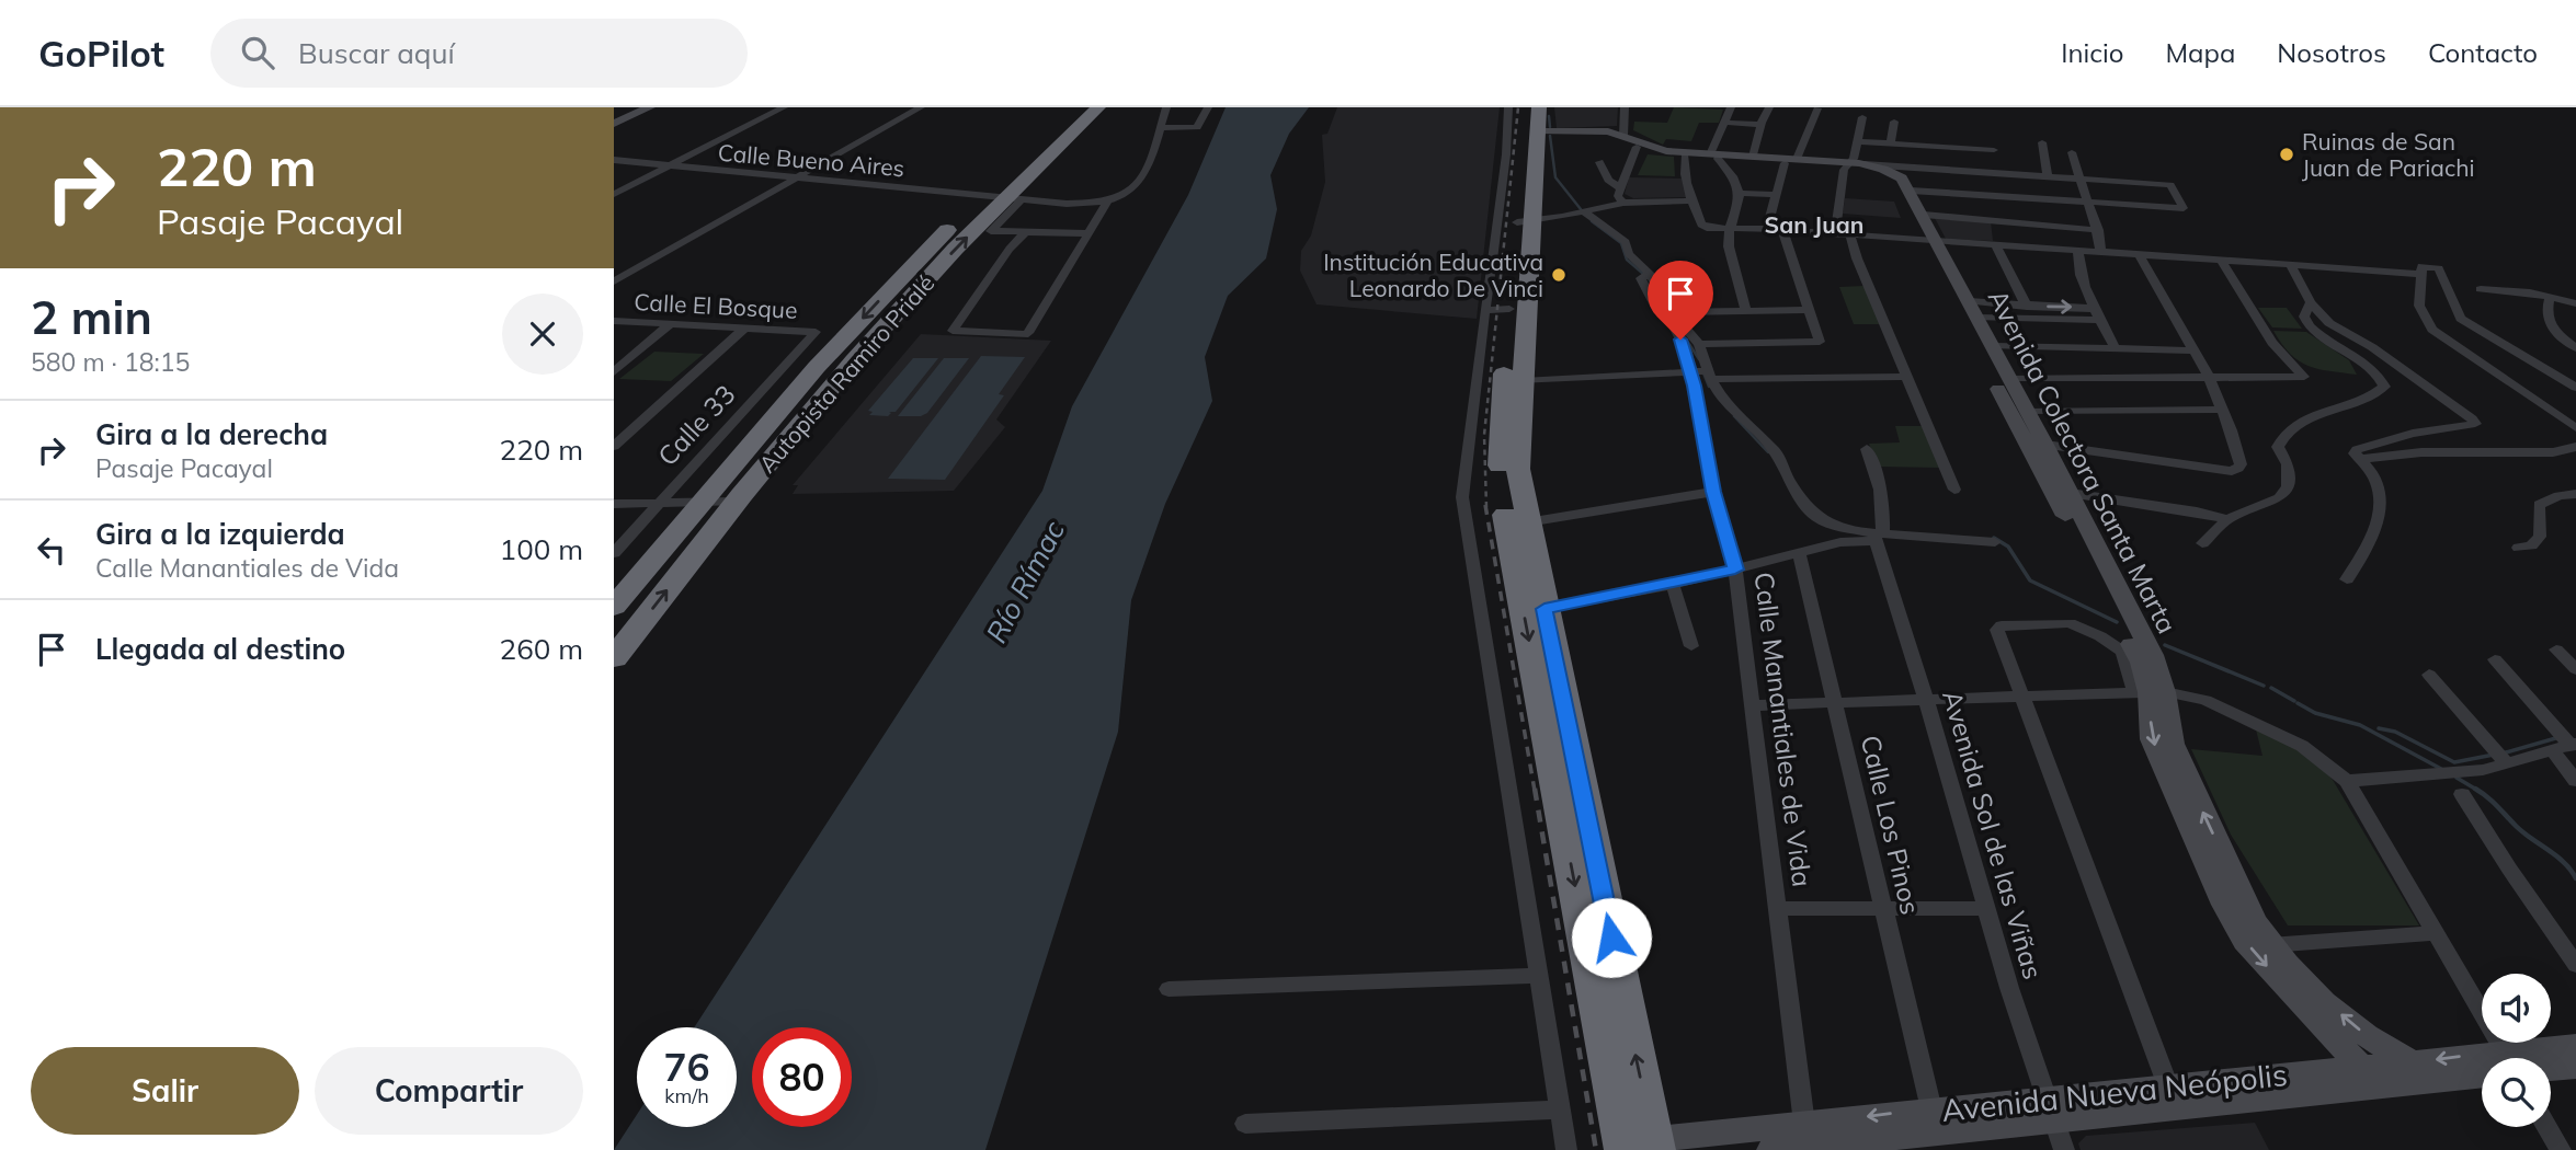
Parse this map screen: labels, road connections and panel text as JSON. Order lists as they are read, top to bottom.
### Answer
{
  "streets": {
    "highway": ["Autopista Ramiro Prialé"],
    "street": [
      "Calle Bueno Aires",
      "Calle El Bosque",
      "Calle 33",
      "Avenida Colectora Santa Marta",
      "Calle Manantiales de Vida",
      "Calle Los Pinos",
      "Avenida Sol de las Viñas",
      "Avenida Nueva Neópolis"
    ]
  },
  "crossings": [
    ["Calle Bueno Aires", "Autopista Ramiro Prialé"],
    ["Calle El Bosque", "Calle 33"],
    ["Avenida Colectora Santa Marta", "Avenida Nueva Neópolis"],
    ["Calle Manantiales de Vida", "Avenida Nueva Neópolis"],
    ["Calle Los Pinos", "Avenida Nueva Neópolis"],
    ["Avenida Sol de las Viñas", "Avenida Nueva Neópolis"]
  ],
  "districts": ["San Juan"],
  "water": ["Río Rímac"],
  "places": ["Ruinas de San Juan de Pariachi", "Institución Educativa Leonardo De Vinci"],
  "page": {
    "header": "GoPilot",
    "search": "Buscar aquí",
    "nav": [
      "Inicio",
      "Mapa",
      "Nosotros",
      "Contacto"
    ],
    "turn": ["220 m", "Pasaje Pacayal"],
    "heading": ["2 min", "580 m · 18:15"],
    "list": [
      {
        "name": "Gira a la derecha",
        "note": "Pasaje Pacayal",
        "value": "220 m"
      },
      {
        "name": "Gira a la izquierda",
        "note": "Calle Manantiales de Vida",
        "value": "100 m"
      },
      {
        "name": "Llegada al destino",
        "value": "260 m"
      }
    ],
    "speed": "76 km/h",
    "limit": "80",
    "buttons": ["Salir", "Compartir"]
  }
}
